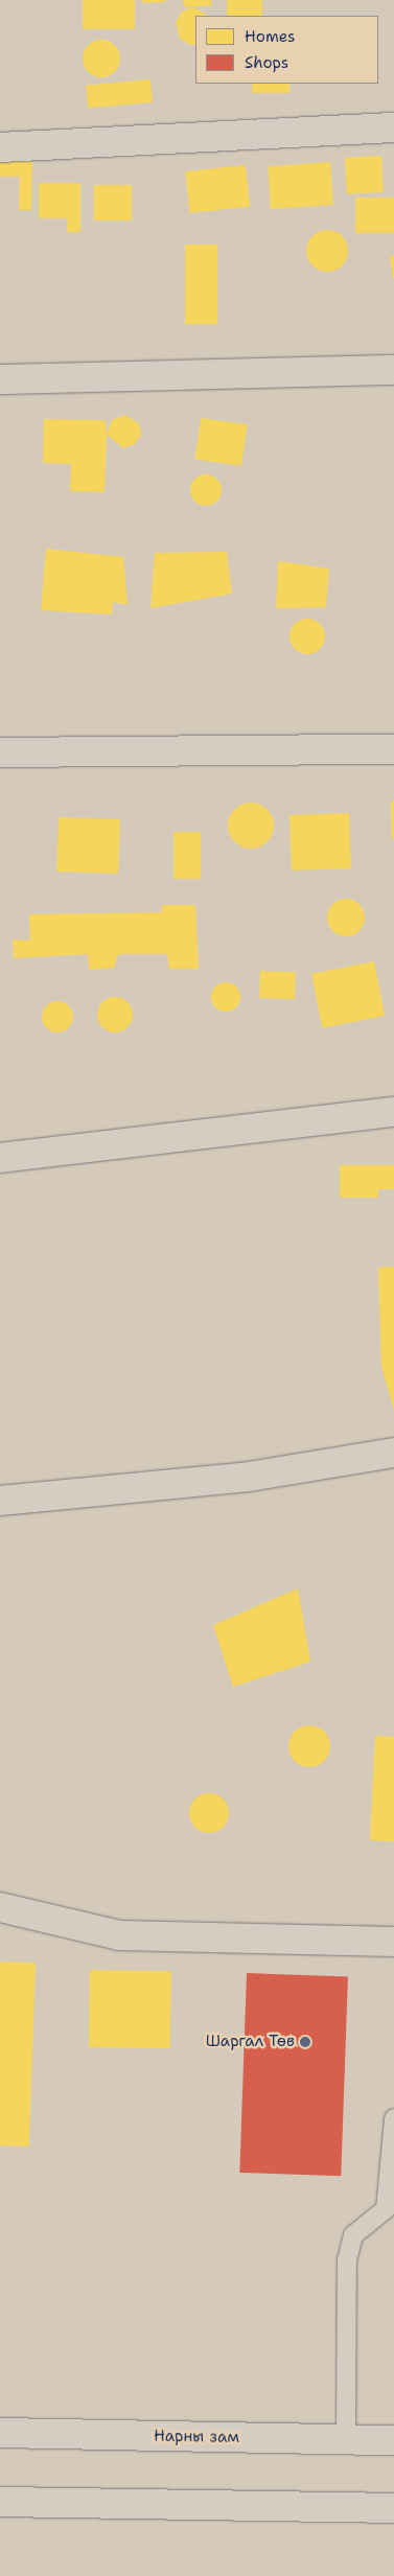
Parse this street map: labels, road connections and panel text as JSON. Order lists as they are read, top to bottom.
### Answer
{
  "streets": {
    "street": ["Нарны зам"]
  },
  "places": ["Шаргал Төв"],
  "legend": ["Homes", "Shops"]
}
